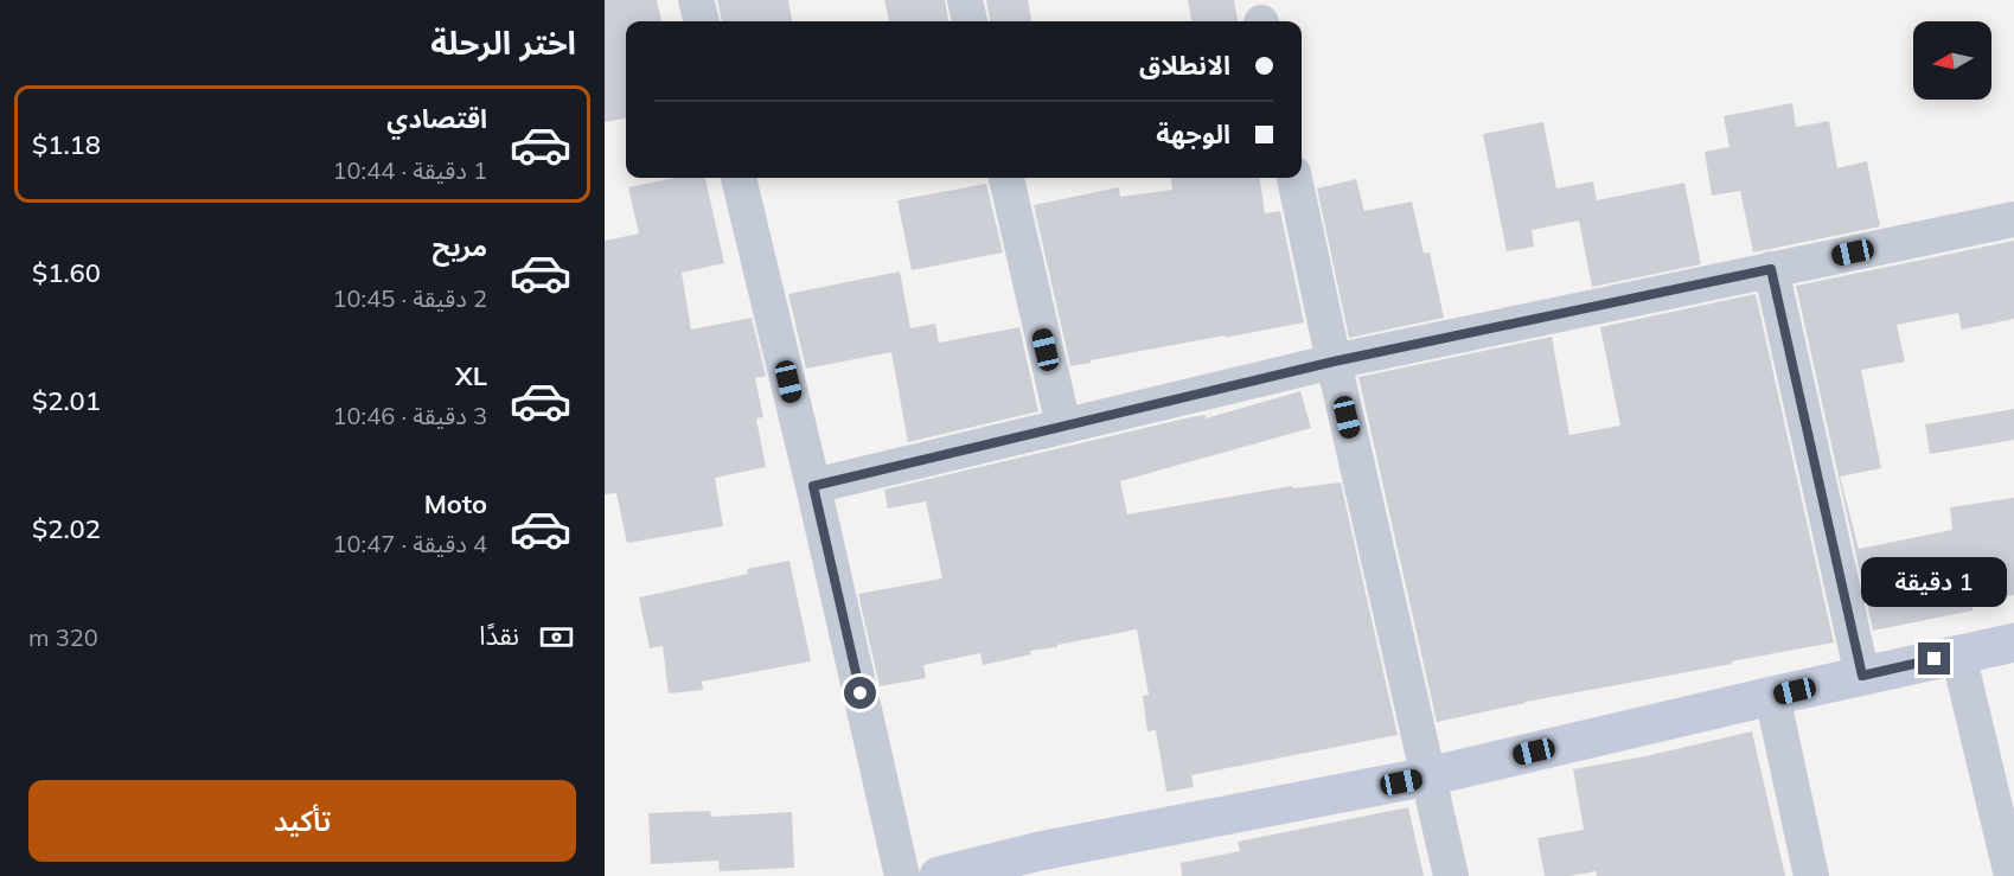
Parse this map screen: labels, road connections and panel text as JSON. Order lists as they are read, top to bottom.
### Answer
{
  "north": "left",
  "page": {
    "heading": "اختر الرحلة",
    "banner": ["الانطلاق", "الوجهة"],
    "list": [
      {
        "name": "اقتصادي",
        "note": "1 دقيقة · 10:44",
        "value": "$1.18"
      },
      {
        "name": "مريح",
        "note": "2 دقيقة · 10:45",
        "value": "$1.60"
      },
      {
        "name": "XL",
        "note": "3 دقيقة · 10:46",
        "value": "$2.01"
      },
      {
        "name": "Moto",
        "note": "4 دقيقة · 10:47",
        "value": "$2.02"
      }
    ],
    "bubble": "1 دقيقة",
    "pay": ["نقدًا", "320 m"],
    "buttons": "تأكيد"
  }
}
